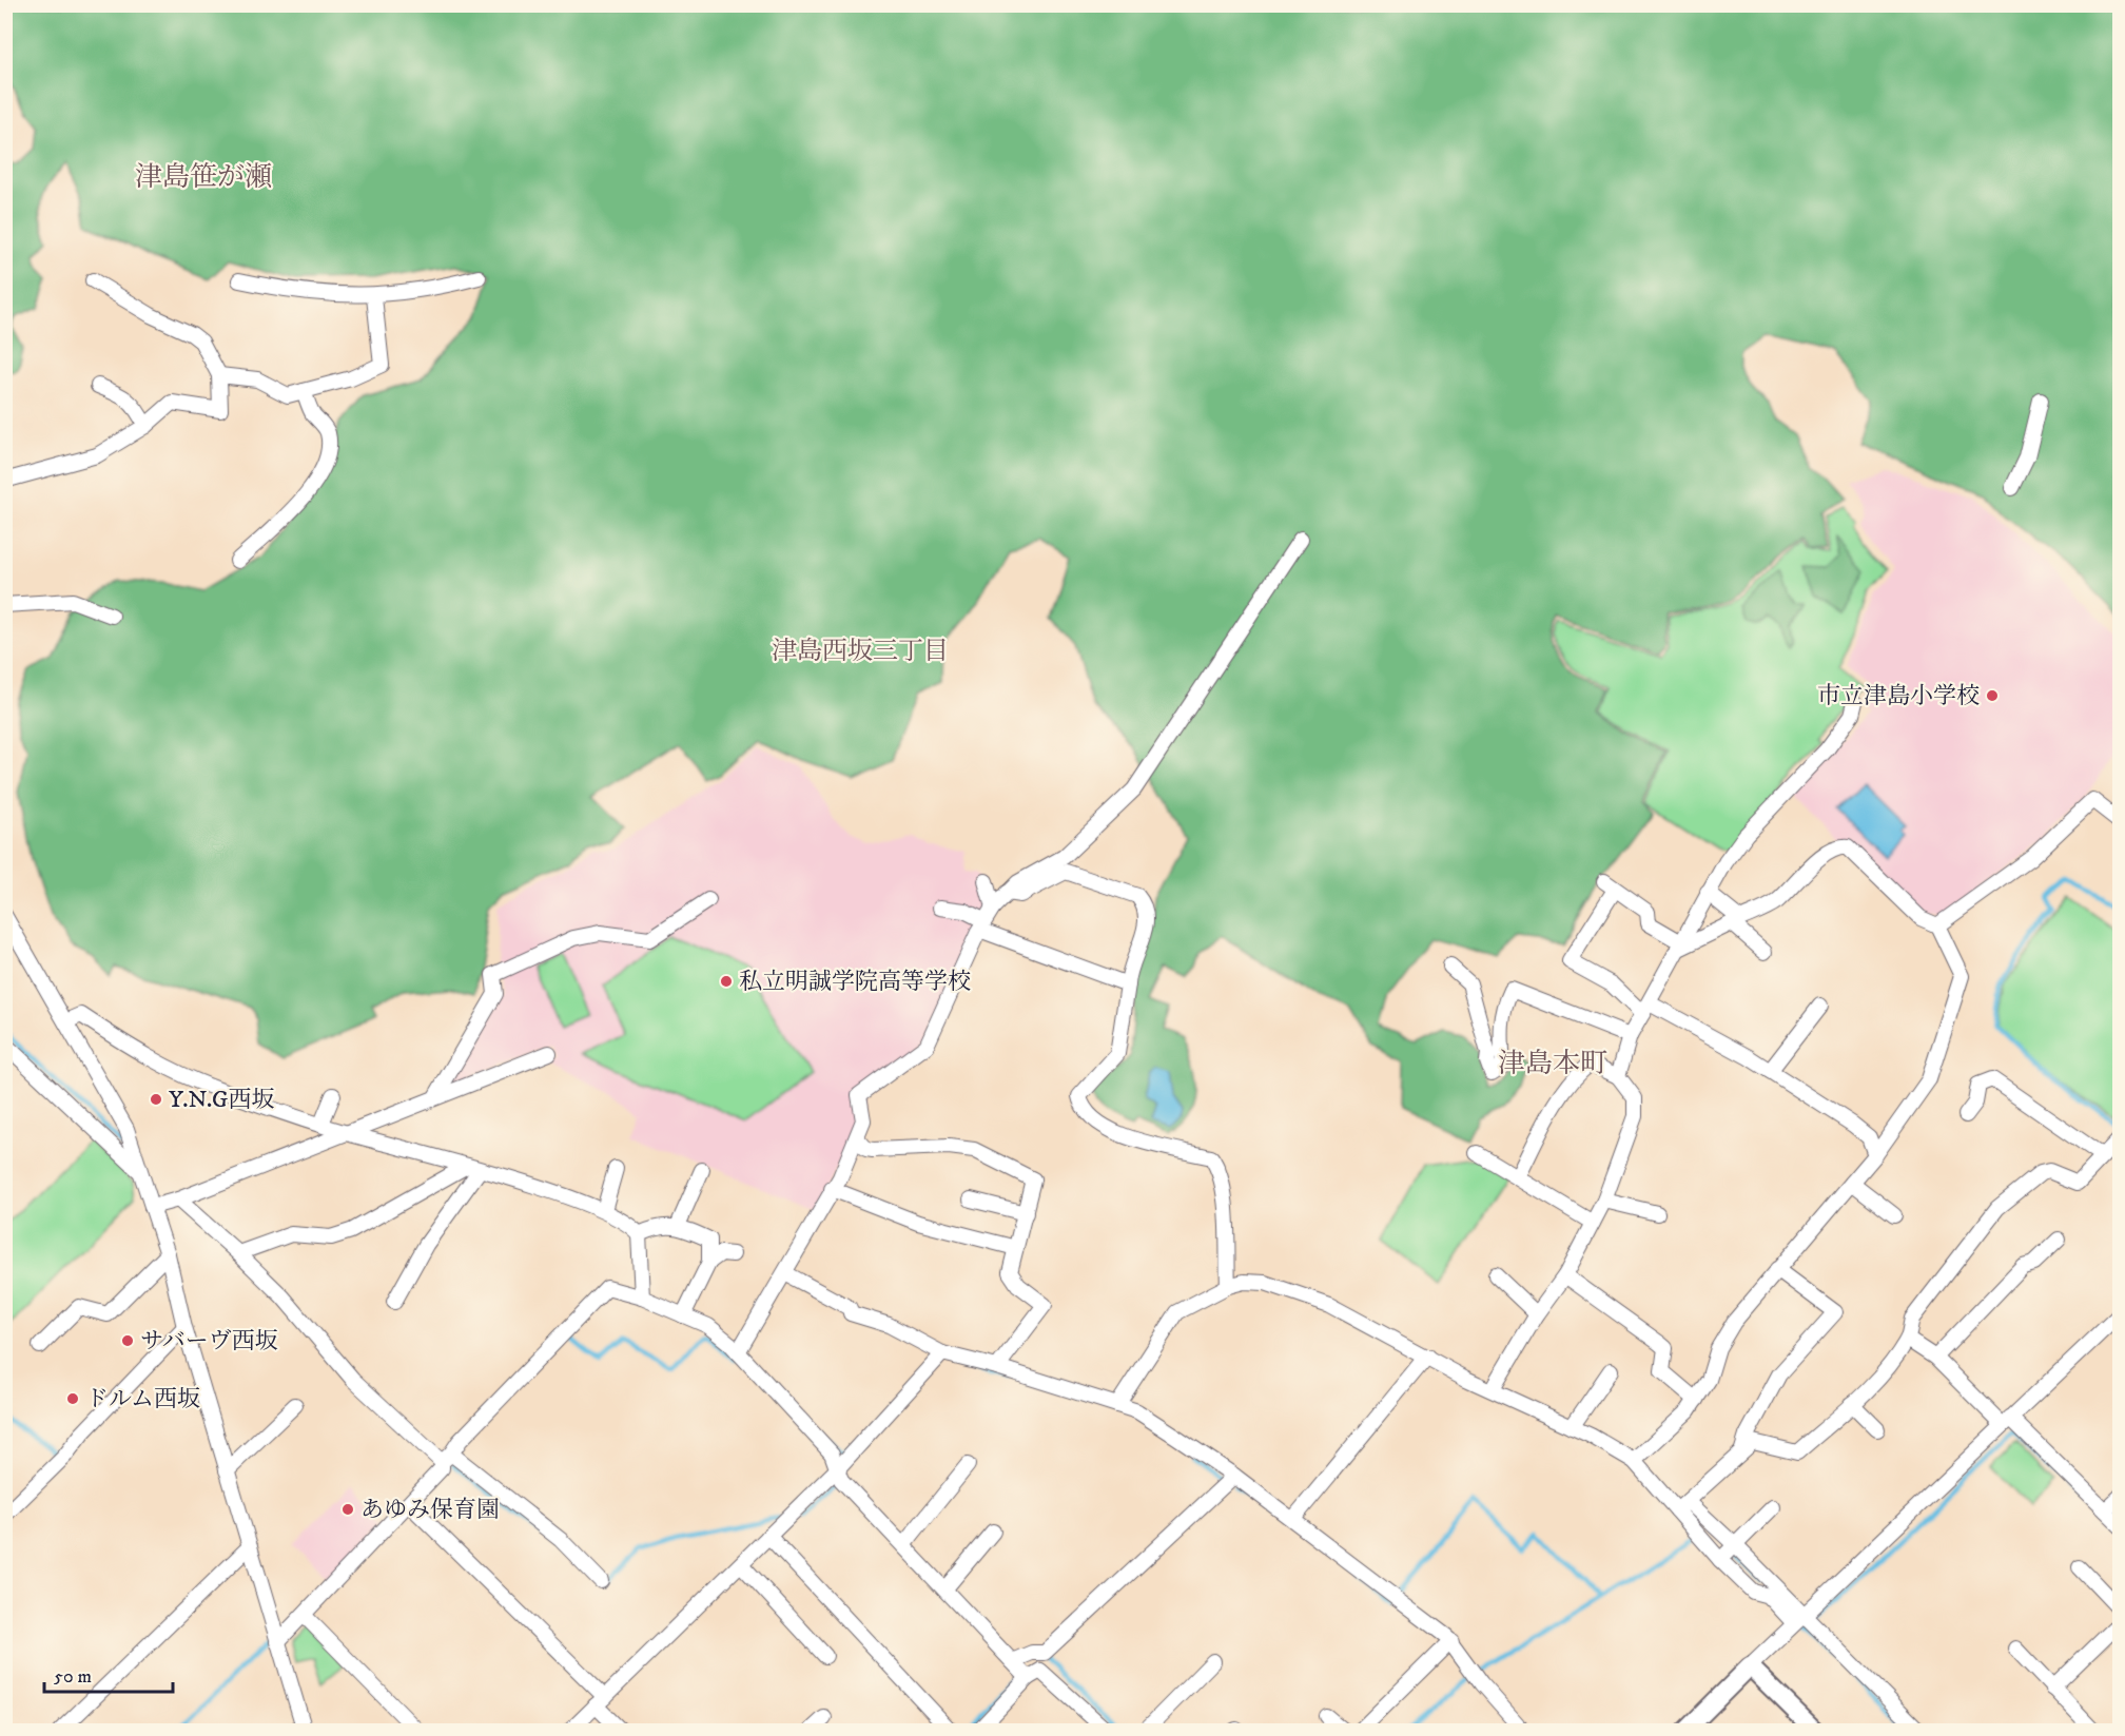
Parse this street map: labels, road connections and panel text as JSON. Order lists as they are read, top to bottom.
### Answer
{
  "districts": ["津島笹が瀬", "津島西坂三丁目", "津島本町"],
  "places": [
    "市立津島小学校",
    "私立明誠学院高等学校",
    "Y.N.G西坂",
    "サバーヴ西坂",
    "ドルム西坂",
    "あゆみ保育園"
  ],
  "scale_bar": "50 m"
}
